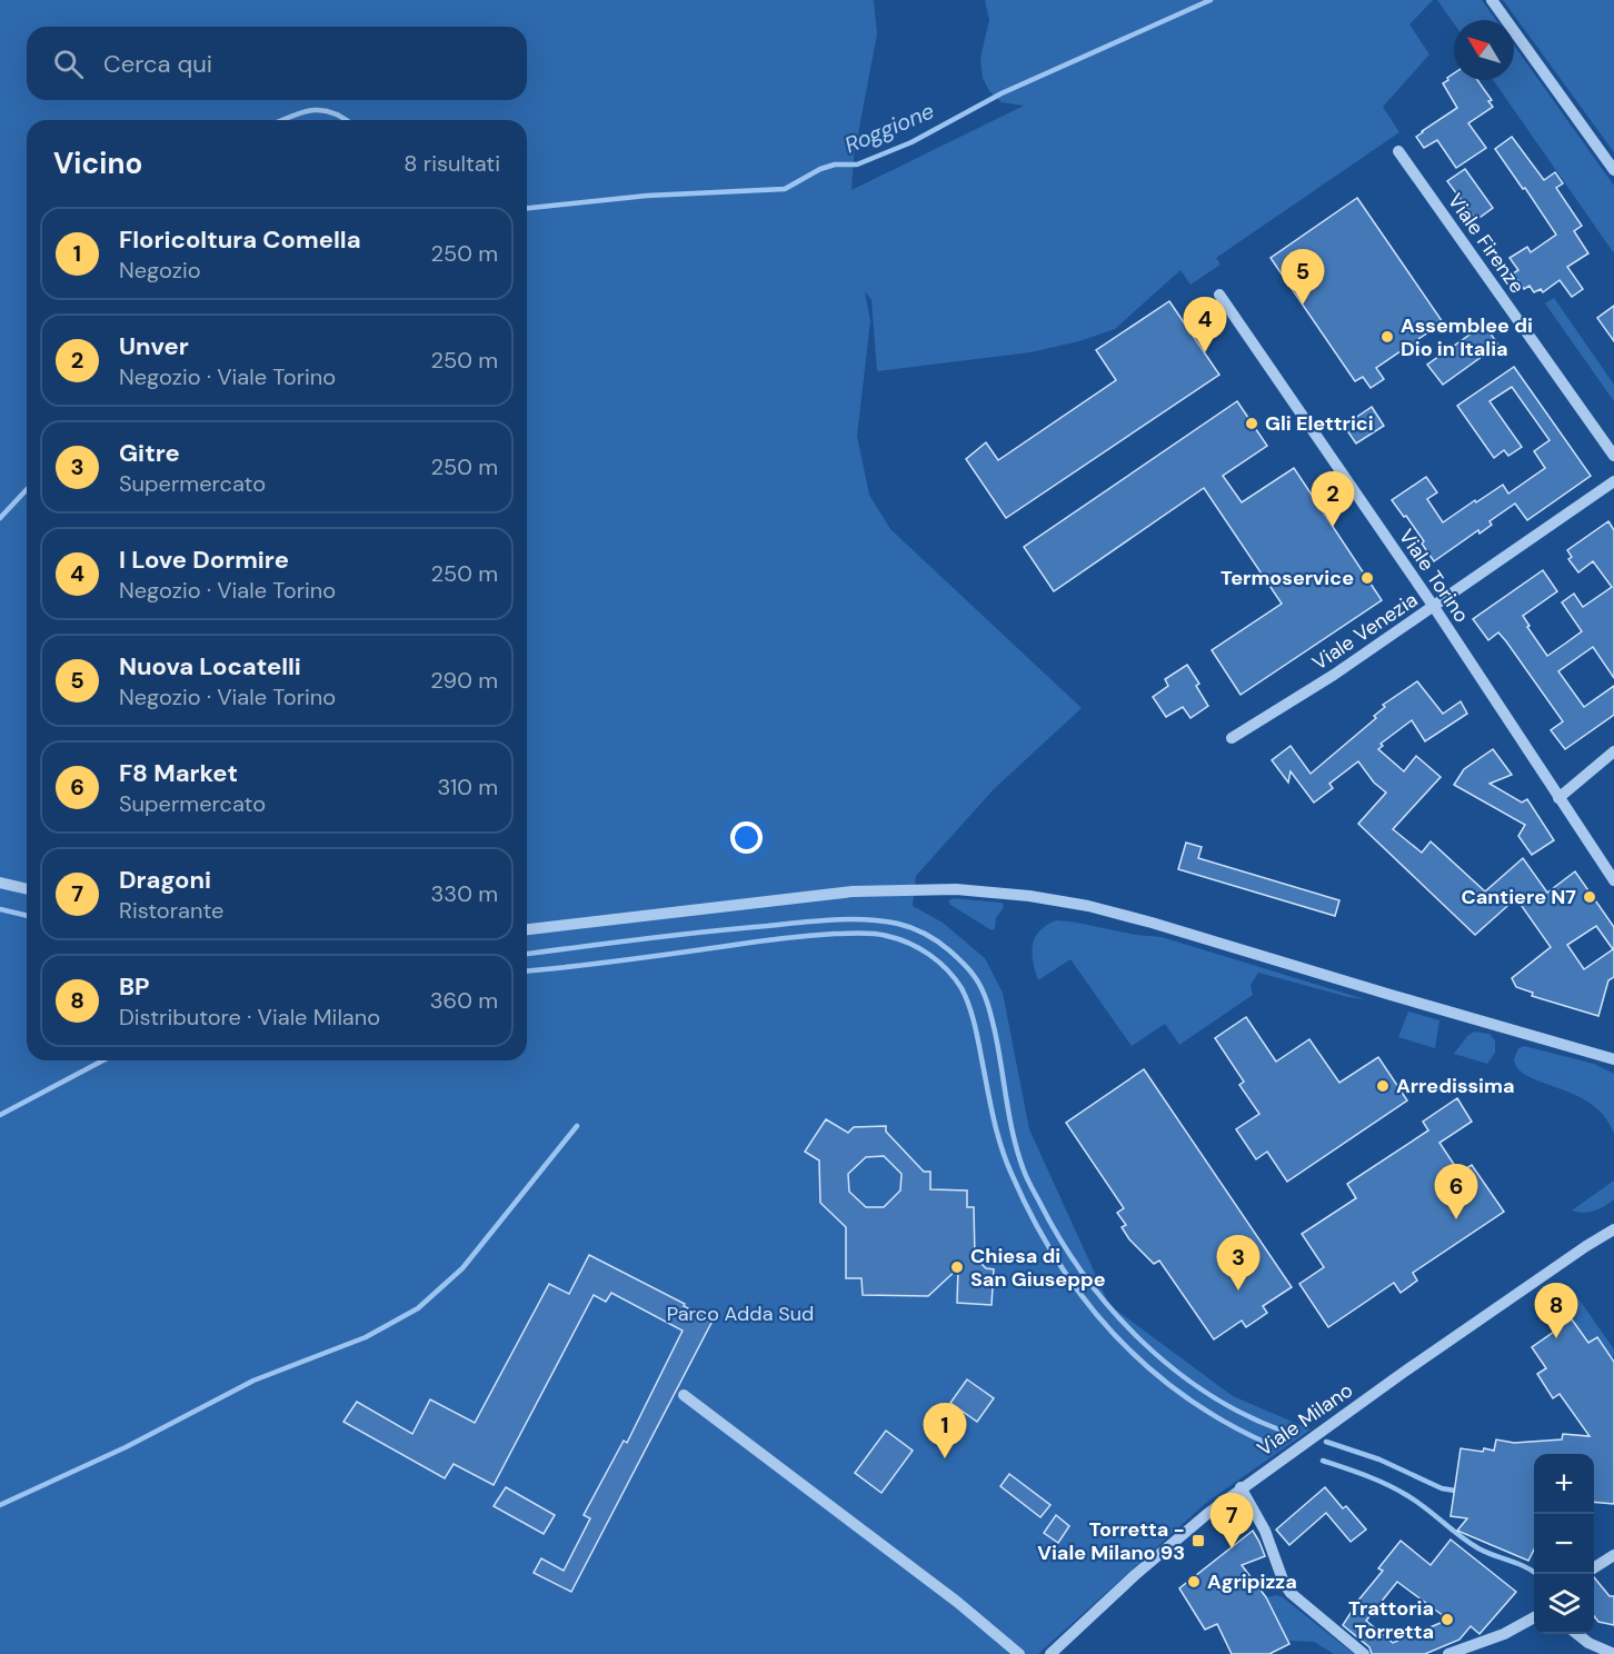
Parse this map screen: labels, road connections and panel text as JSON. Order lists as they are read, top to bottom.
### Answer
{
  "streets": {
    "street": [
      "Viale Firenze",
      "Viale Torino",
      "Viale Venezia",
      "Viale Milano"
    ]
  },
  "crossings": [
    ["Viale Torino", "Viale Venezia"]
  ],
  "water": ["Roggione"],
  "parks": ["Parco Adda Sud"],
  "places": {
    "other": [
      "Assemblee di Dio in Italia",
      "Gli Elettrici",
      "Termoservice",
      "Cantiere N7",
      "Arredissima",
      "Chiesa di San Giuseppe",
      "Agripizza",
      "Trattoria Torretta"
    ],
    "transit": ["Torretta - Viale Milano 93"]
  },
  "north": "top left",
  "page": {
    "search": "Cerca qui",
    "heading": ["Vicino", "8 risultati"],
    "list": [
      {
        "mark": "1",
        "name": "Floricoltura Comella",
        "note": "Negozio",
        "value": "250 m"
      },
      {
        "mark": "2",
        "name": "Unver",
        "note": "Negozio · Viale Torino",
        "value": "250 m"
      },
      {
        "mark": "3",
        "name": "Gitre",
        "note": "Supermercato",
        "value": "250 m"
      },
      {
        "mark": "4",
        "name": "I Love Dormire",
        "note": "Negozio · Viale Torino",
        "value": "250 m"
      },
      {
        "mark": "5",
        "name": "Nuova Locatelli",
        "note": "Negozio · Viale Torino",
        "value": "290 m"
      },
      {
        "mark": "6",
        "name": "F8 Market",
        "note": "Supermercato",
        "value": "310 m"
      },
      {
        "mark": "7",
        "name": "Dragoni",
        "note": "Ristorante",
        "value": "330 m"
      },
      {
        "mark": "8",
        "name": "BP",
        "note": "Distributore · Viale Milano",
        "value": "360 m"
      }
    ],
    "pins": [
      "5",
      "4",
      "2",
      "6",
      "3",
      "8",
      "1",
      "7"
    ],
    "map_buttons": ["+", "−"]
  }
}
